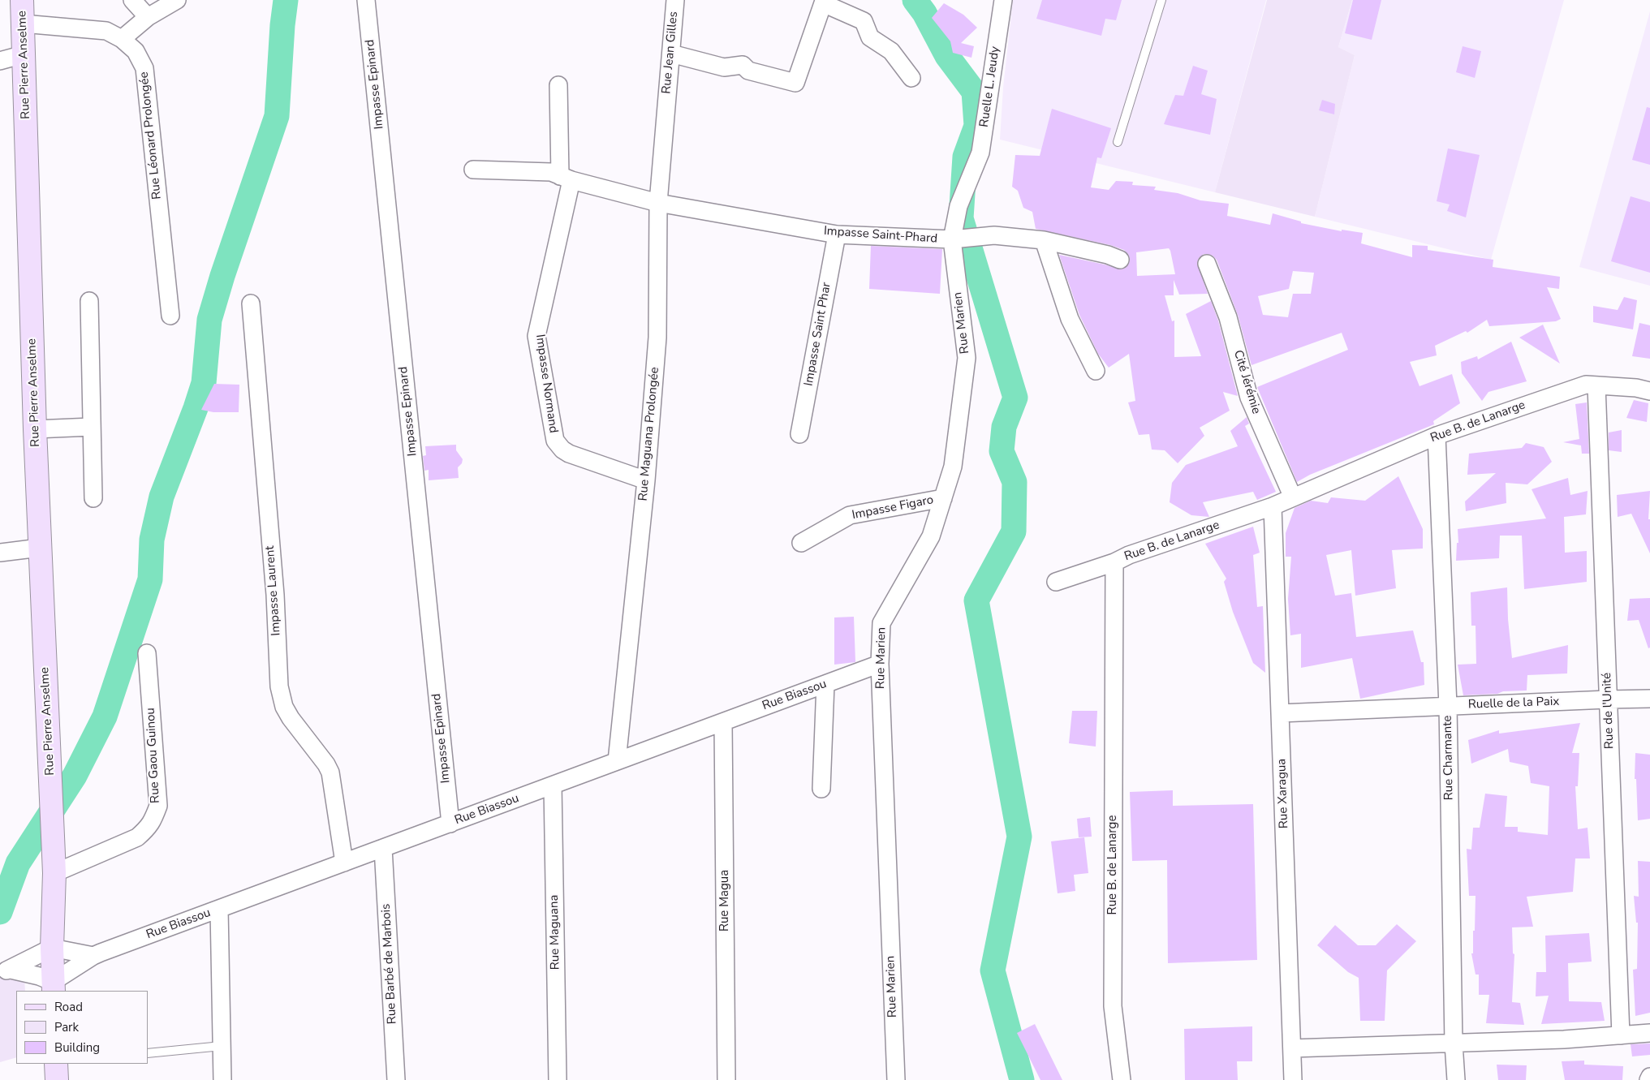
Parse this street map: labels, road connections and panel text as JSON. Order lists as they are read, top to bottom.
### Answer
{
  "streets": {
    "street": [
      "Rue Jean Gilles",
      "Rue Pierre Anselme",
      "Impasse Epinard",
      "Ruelle L. Jeudy",
      "Rue Léonard Prolongée",
      "Impasse Saint-Phard",
      "Rue Marien",
      "Impasse Saint Phar",
      "Cité Jérémie",
      "Impasse Normand",
      "Rue B. de Lanarge",
      "Rue Maguana Prolongée",
      "Impasse Figaro",
      "Impasse Laurent",
      "Rue Biassou",
      "Ruelle de la Paix",
      "Rue de l'Unité",
      "Rue Gaou Guinou",
      "Rue Charmante",
      "Rue Xaragua",
      "Rue Magua",
      "Rue Maguana",
      "Rue Barbé de Marbois"
    ]
  },
  "crossings": [
    ["Rue Jean Gilles", "Rue Maguana Prolongée"],
    ["Rue Pierre Anselme", "Rue Léonard Prolongée"],
    ["Rue Pierre Anselme", "Rue Gaou Guinou"],
    ["Impasse Epinard", "Rue Biassou"],
    ["Ruelle L. Jeudy", "Rue Marien"],
    ["Impasse Saint-Phard", "Rue Marien"],
    ["Impasse Saint-Phard", "Impasse Saint Phar"],
    ["Impasse Saint-Phard", "Impasse Normand"],
    ["Impasse Saint-Phard", "Rue Maguana Prolongée"],
    ["Rue Marien", "Impasse Figaro"],
    ["Rue Marien", "Rue Biassou"],
    ["Cité Jérémie", "Rue B. de Lanarge"],
    ["Impasse Normand", "Rue Maguana Prolongée"],
    ["Rue B. de Lanarge", "Rue de l'Unité"],
    ["Rue B. de Lanarge", "Rue Charmante"],
    ["Rue B. de Lanarge", "Rue Xaragua"],
    ["Rue Maguana Prolongée", "Rue Biassou"],
    ["Impasse Laurent", "Rue Biassou"],
    ["Rue Biassou", "Rue Magua"],
    ["Rue Biassou", "Rue Maguana"],
    ["Rue Biassou", "Rue Barbé de Marbois"],
    ["Ruelle de la Paix", "Rue de l'Unité"],
    ["Ruelle de la Paix", "Rue Charmante"],
    ["Ruelle de la Paix", "Rue Xaragua"]
  ],
  "legend": ["Road", "Park", "Building"]
}
